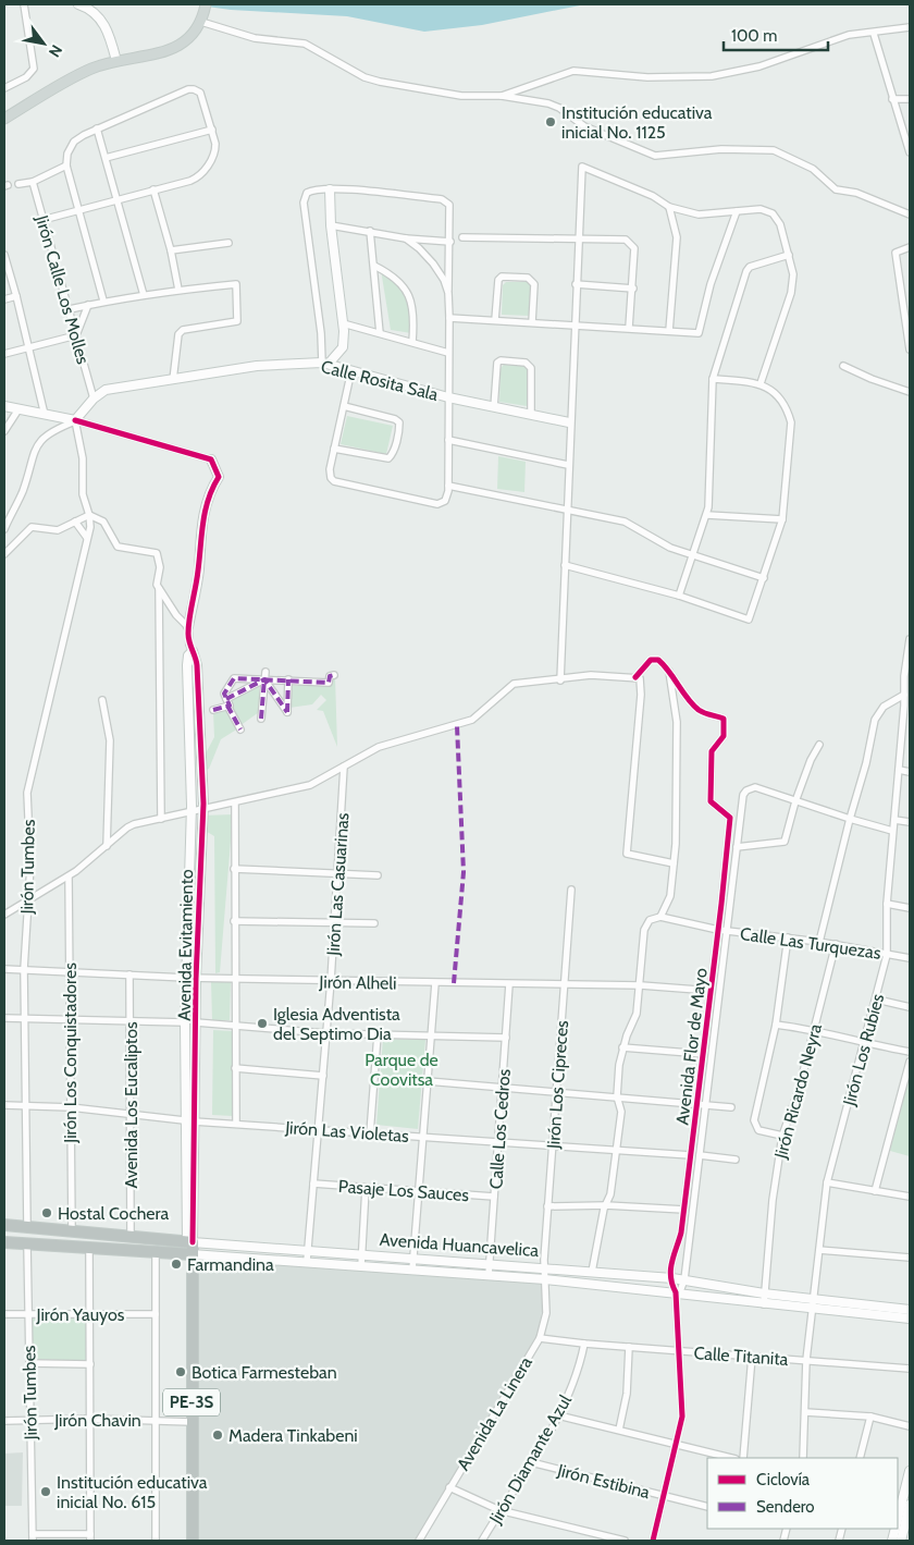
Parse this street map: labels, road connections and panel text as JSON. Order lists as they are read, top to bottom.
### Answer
{
  "streets": {
    "highway": ["Avenida Evitamiento", "Avenida Huancavelica", "PE-3S"],
    "street": [
      "Jirón Calle Los Molles",
      "Calle Rosita Sala",
      "Jirón Tumbes",
      "Jirón Las Casuarinas",
      "Calle Las Turquezas",
      "Jirón Alheli",
      "Avenida Flor de Mayo",
      "Jirón Los Rubíes",
      "Jirón Los Conquistadores",
      "Jirón Los Cipreces",
      "Jirón Ricardo Neyra",
      "Avenida Los Eucaliptos",
      "Calle Los Cedros",
      "Jirón Las Violetas",
      "Pasaje Los Sauces",
      "Jirón Yauyos",
      "Calle Titanita",
      "Avenida La Linera",
      "Jirón Chavin",
      "Jirón Diamante Azul",
      "Jirón Estibina"
    ]
  },
  "crossings": [
    ["Jirón Calle Los Molles", "Calle Rosita Sala"],
    ["Jirón Tumbes", "Jirón Alheli"],
    ["Jirón Tumbes", "Jirón Las Violetas"],
    ["Jirón Tumbes", "Avenida Huancavelica"],
    ["Jirón Tumbes", "Jirón Yauyos"],
    ["Jirón Tumbes", "Jirón Chavin"],
    ["Jirón Las Casuarinas", "Jirón Alheli"],
    ["Jirón Las Casuarinas", "Jirón Las Violetas"],
    ["Jirón Las Casuarinas", "Pasaje Los Sauces"],
    ["Jirón Las Casuarinas", "Avenida Huancavelica"],
    ["Calle Las Turquezas", "Jirón Alheli"],
    ["Calle Las Turquezas", "Avenida Flor de Mayo"],
    ["Calle Las Turquezas", "Jirón Los Rubíes"],
    ["Calle Las Turquezas", "Jirón Ricardo Neyra"],
    ["Avenida Evitamiento", "Jirón Alheli"],
    ["Avenida Evitamiento", "Jirón Las Violetas"],
    ["Avenida Evitamiento", "Avenida Huancavelica"],
    ["Avenida Evitamiento", "Jirón Chavin"],
    ["Jirón Alheli", "Avenida Flor de Mayo"],
    ["Jirón Alheli", "Jirón Los Conquistadores"],
    ["Jirón Alheli", "Jirón Los Cipreces"],
    ["Jirón Alheli", "Avenida Los Eucaliptos"],
    ["Jirón Alheli", "Calle Los Cedros"],
    ["Avenida Flor de Mayo", "Jirón Los Rubíes"],
    ["Avenida Flor de Mayo", "Jirón Las Violetas"],
    ["Avenida Flor de Mayo", "Avenida Huancavelica"],
    ["Avenida Flor de Mayo", "Calle Titanita"],
    ["Avenida Flor de Mayo", "Jirón Estibina"],
    ["Jirón Los Rubíes", "Avenida Huancavelica"],
    ["Jirón Los Rubíes", "Calle Titanita"],
    ["Jirón Los Conquistadores", "Jirón Las Violetas"],
    ["Jirón Los Conquistadores", "Avenida Huancavelica"],
    ["Jirón Los Cipreces", "Jirón Las Violetas"],
    ["Jirón Los Cipreces", "Avenida Huancavelica"],
    ["Jirón Los Cipreces", "Avenida La Linera"],
    ["Jirón Ricardo Neyra", "Avenida Huancavelica"],
    ["Avenida Los Eucaliptos", "Jirón Las Violetas"],
    ["Avenida Los Eucaliptos", "Avenida Huancavelica"],
    ["Calle Los Cedros", "Jirón Las Violetas"],
    ["Calle Los Cedros", "Pasaje Los Sauces"],
    ["Calle Los Cedros", "Avenida Huancavelica"],
    ["Avenida Huancavelica", "Avenida La Linera"],
    ["Calle Titanita", "Avenida La Linera"],
    ["Calle Titanita", "Jirón Diamante Azul"],
    ["Jirón Diamante Azul", "Jirón Estibina"]
  ],
  "parks": ["Parque de Coovitsa"],
  "places": [
    "Institución educativa inicial No. 1125",
    "Iglesia Adventista del Septimo Dia",
    "Hostal Cochera",
    "Farmandina",
    "Botica Farmesteban",
    "Madera Tinkabeni",
    "Institución educativa inicial No. 615"
  ],
  "legend": ["Ciclovía", "Sendero"],
  "scale_bar": "100 m",
  "north": "bottom right"
}
